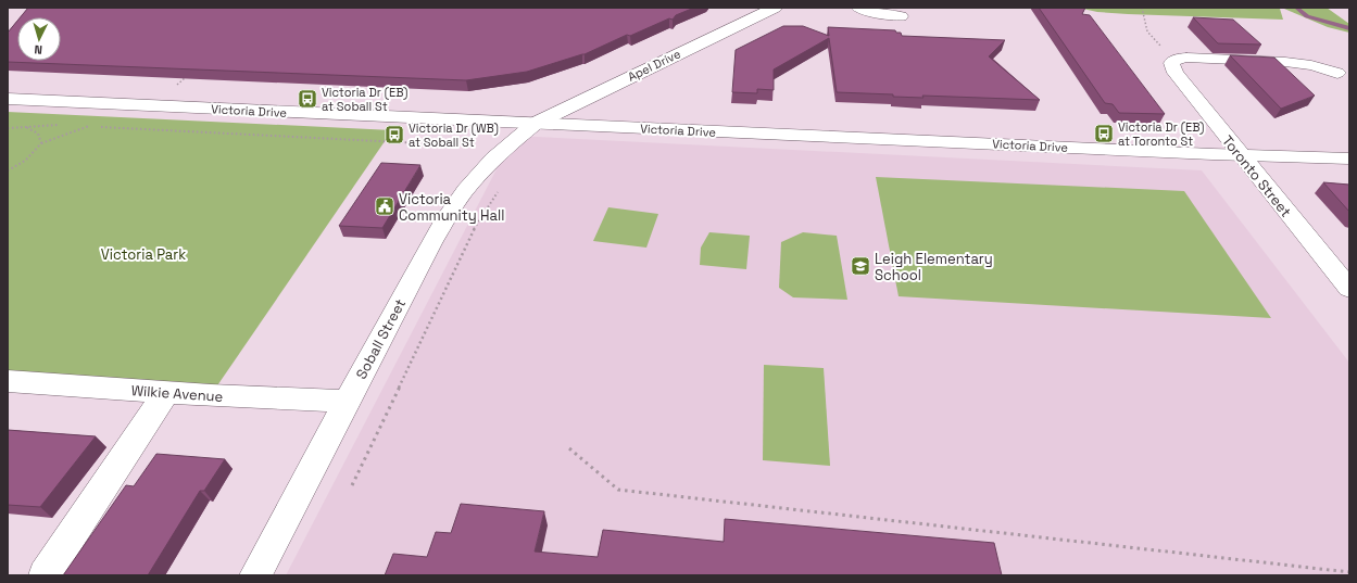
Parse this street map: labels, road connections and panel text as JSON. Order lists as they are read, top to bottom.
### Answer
{
  "streets": {
    "street": [
      "Apel Drive",
      "Victoria Drive",
      "Toronto Street",
      "Soball Street",
      "Wilkie Avenue"
    ]
  },
  "crossings": [
    ["Apel Drive", "Victoria Drive"],
    ["Apel Drive", "Soball Street"],
    ["Victoria Drive", "Toronto Street"],
    ["Victoria Drive", "Soball Street"],
    ["Soball Street", "Wilkie Avenue"]
  ],
  "parks": ["Victoria Park"],
  "places": {
    "bus stop": ["Victoria Dr (EB) at Soball St", "Victoria Dr (EB) at Toronto St", "Victoria Dr (WB) at Soball St"],
    "public building": ["Victoria Community Hall"],
    "school or university": ["Leigh Elementary School"]
  },
  "north": "bottom"
}
